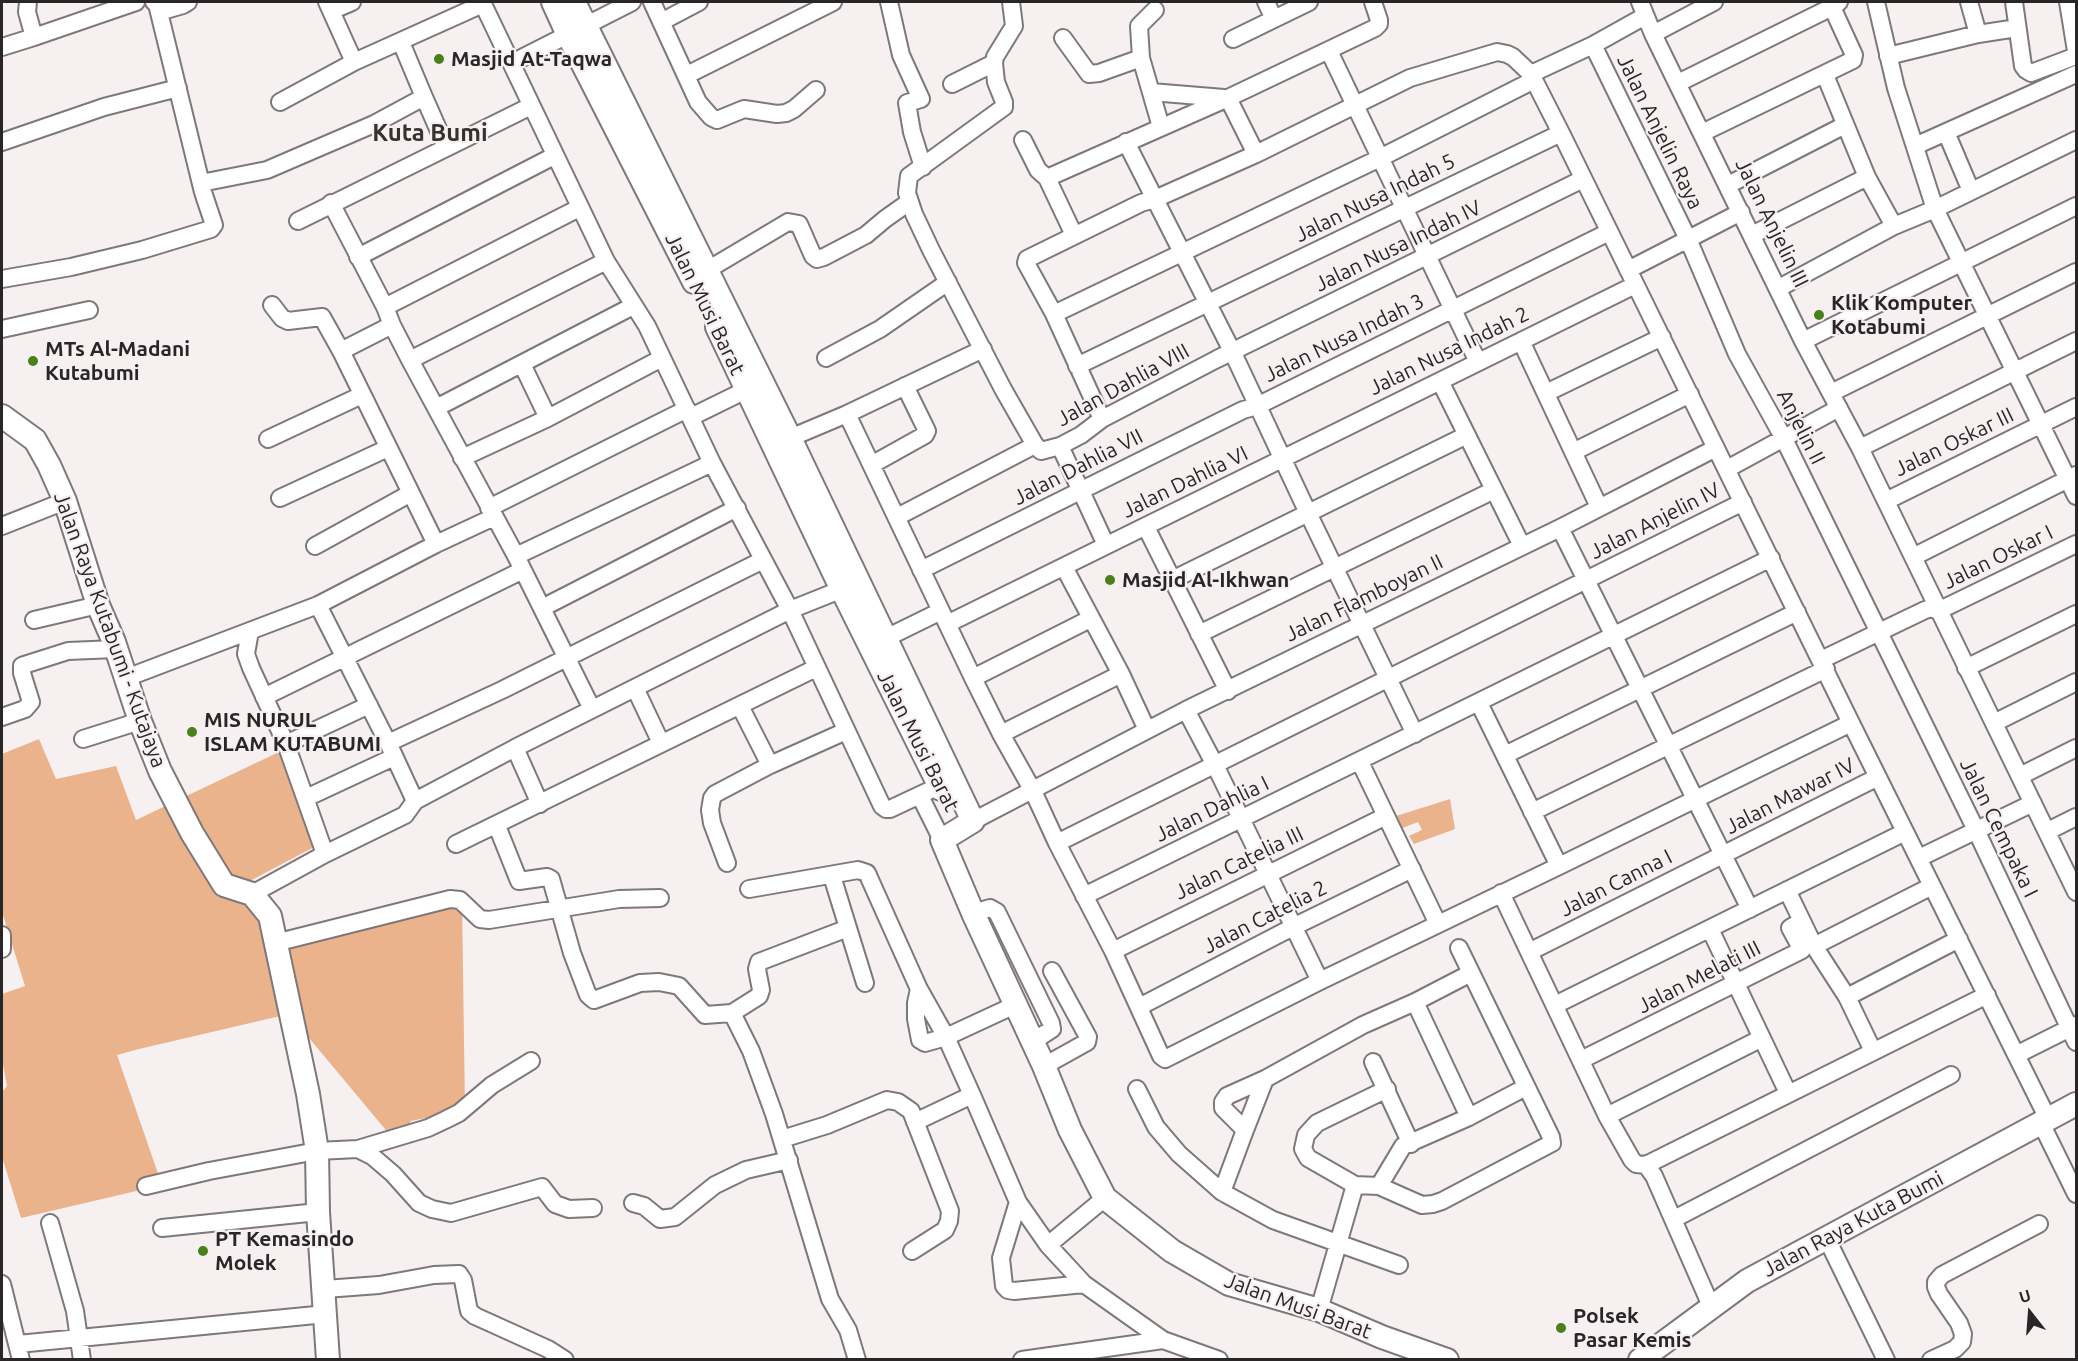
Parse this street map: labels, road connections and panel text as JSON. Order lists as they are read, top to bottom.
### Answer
{
  "streets": {
    "street": [
      "Jalan Anjelin Raya",
      "Jalan Nusa Indah 5",
      "Jalan Anjelin III",
      "Jalan Nusa Indah IV",
      "Jalan Musi Barat",
      "Jalan Nusa Indah 3",
      "Jalan Nusa Indah 2",
      "Jalan Dahlia VIII",
      "Anjelin II",
      "Jalan Oskar III",
      "Jalan Dahlia VII",
      "Jalan Dahlia VI",
      "Jalan Anjelin IV",
      "Jalan Oskar I",
      "Jalan Flamboyan II",
      "Jalan Raya Kutabumi - Kutajaya",
      "Jalan Mawar IV",
      "Jalan Dahlia I",
      "Jalan Cempaka I",
      "Jalan Catelia III",
      "Jalan Canna I",
      "Jalan Catelia 2",
      "Jalan Melati III",
      "Jalan Raya Kuta Bumi"
    ]
  },
  "crossings": [
    ["Jalan Anjelin Raya", "Jalan Nusa Indah 2"],
    ["Jalan Anjelin Raya", "Anjelin II"],
    ["Jalan Anjelin III", "Jalan Nusa Indah 2"],
    ["Jalan Anjelin III", "Jalan Oskar III"],
    ["Jalan Anjelin III", "Jalan Oskar I"],
    ["Jalan Nusa Indah IV", "Jalan Dahlia VIII"],
    ["Jalan Musi Barat", "Jalan Dahlia VI"],
    ["Jalan Musi Barat", "Jalan Flamboyan II"],
    ["Jalan Nusa Indah 3", "Jalan Dahlia VII"],
    ["Jalan Nusa Indah 2", "Anjelin II"],
    ["Jalan Nusa Indah 2", "Jalan Dahlia VI"],
    ["Anjelin II", "Jalan Oskar I"],
    ["Anjelin II", "Jalan Cempaka I"],
    ["Jalan Oskar I", "Jalan Cempaka I"],
    ["Jalan Mawar IV", "Jalan Canna I"]
  ],
  "districts": ["Kuta Bumi"],
  "places": [
    "Masjid At-Taqwa",
    "Klik Komputer Kotabumi",
    "MTs Al-Madani Kutabumi",
    "Masjid Al-Ikhwan",
    "MIS NURUL ISLAM KUTABUMI",
    "PT Kemasindo Molek",
    "Polsek Pasar Kemis"
  ],
  "north": "top"
}
